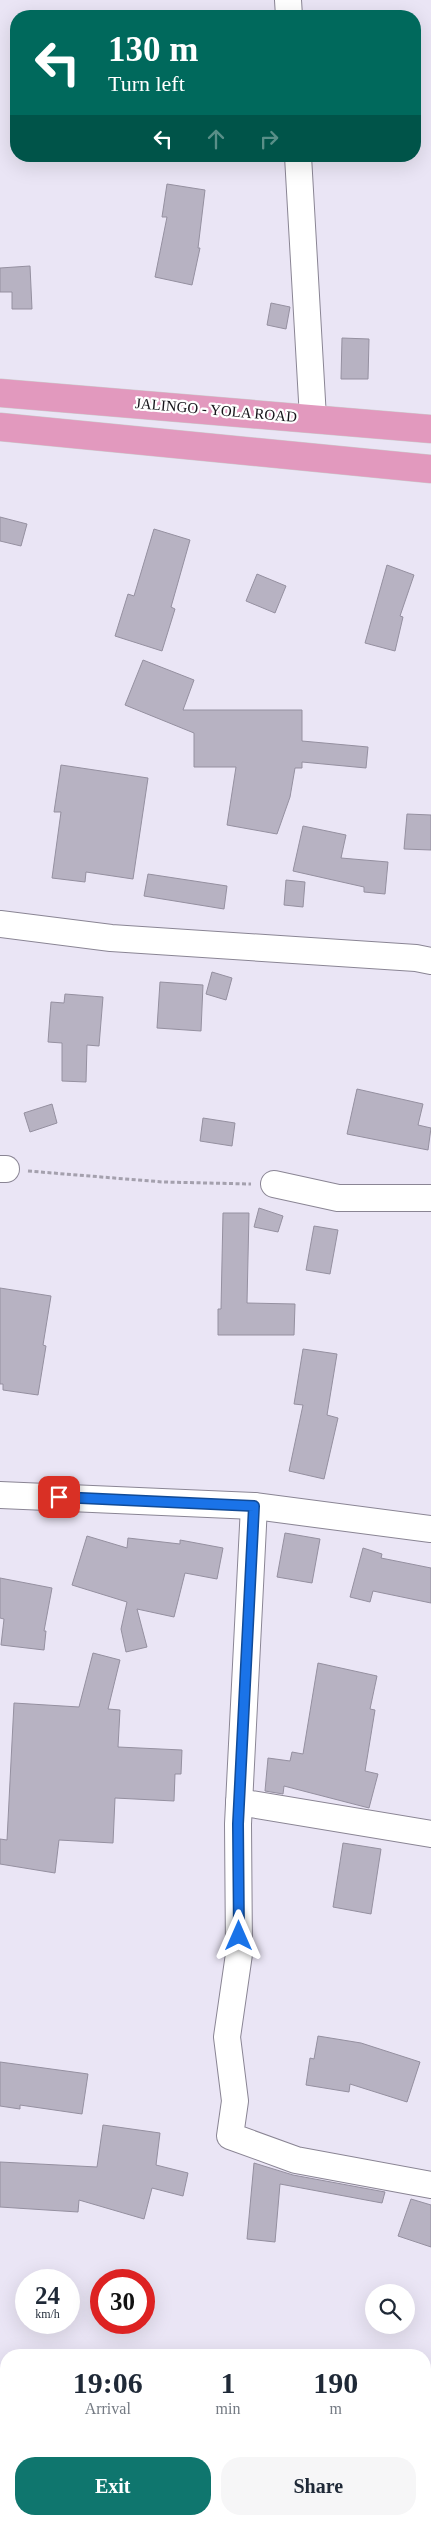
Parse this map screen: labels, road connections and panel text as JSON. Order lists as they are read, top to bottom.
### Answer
{
  "streets": {
    "highway": ["JALINGO - YOLA ROAD"]
  },
  "page": {
    "turn": ["130 m", "Turn left"],
    "speed": "24 km/h",
    "limit": "30",
    "eta": [
      "19:06",
      "Arrival",
      "1",
      "min",
      "190",
      "m"
    ],
    "buttons": ["Exit", "Share"]
  }
}
